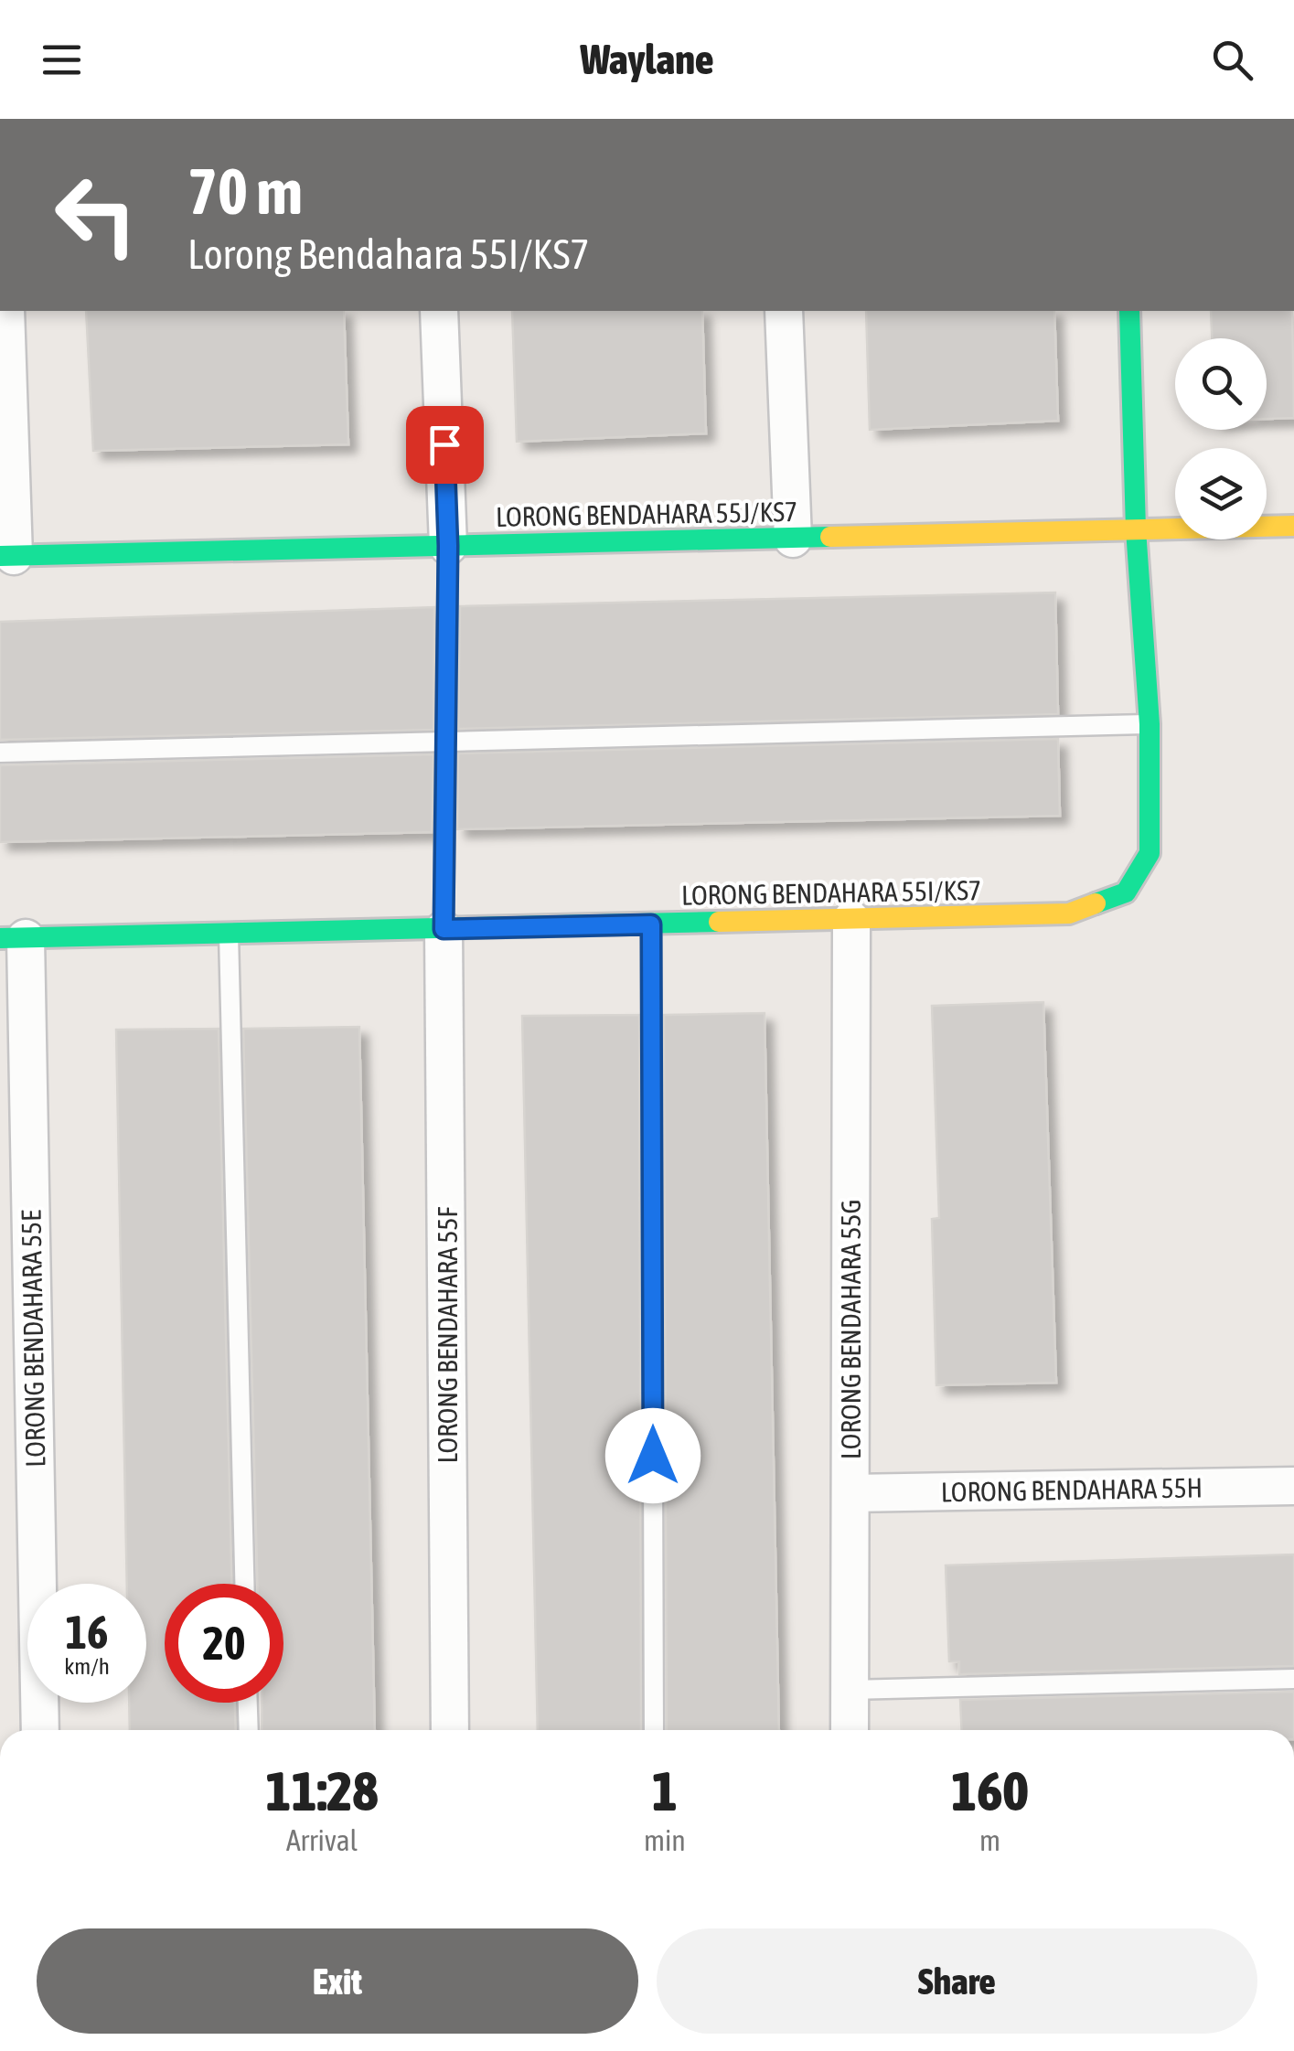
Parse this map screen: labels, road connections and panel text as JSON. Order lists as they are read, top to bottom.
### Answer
{
  "streets": {
    "street": [
      "LORONG BENDAHARA 55J/KS7",
      "LORONG BENDAHARA 55I/KS7",
      "LORONG BENDAHARA 55G",
      "LORONG BENDAHARA 55F",
      "LORONG BENDAHARA 55E",
      "LORONG BENDAHARA 55H"
    ]
  },
  "crossings": [
    ["LORONG BENDAHARA 55J/KS7", "LORONG BENDAHARA 55I/KS7"],
    ["LORONG BENDAHARA 55I/KS7", "LORONG BENDAHARA 55G"],
    ["LORONG BENDAHARA 55I/KS7", "LORONG BENDAHARA 55F"],
    ["LORONG BENDAHARA 55I/KS7", "LORONG BENDAHARA 55E"],
    ["LORONG BENDAHARA 55G", "LORONG BENDAHARA 55H"]
  ],
  "page": {
    "header": "Waylane",
    "turn": ["70 m", "Lorong Bendahara 55I/KS7"],
    "speed": "16 km/h",
    "limit": "20",
    "eta": [
      "11:28",
      "Arrival",
      "1",
      "min",
      "160",
      "m"
    ],
    "buttons": ["Exit", "Share"]
  }
}
